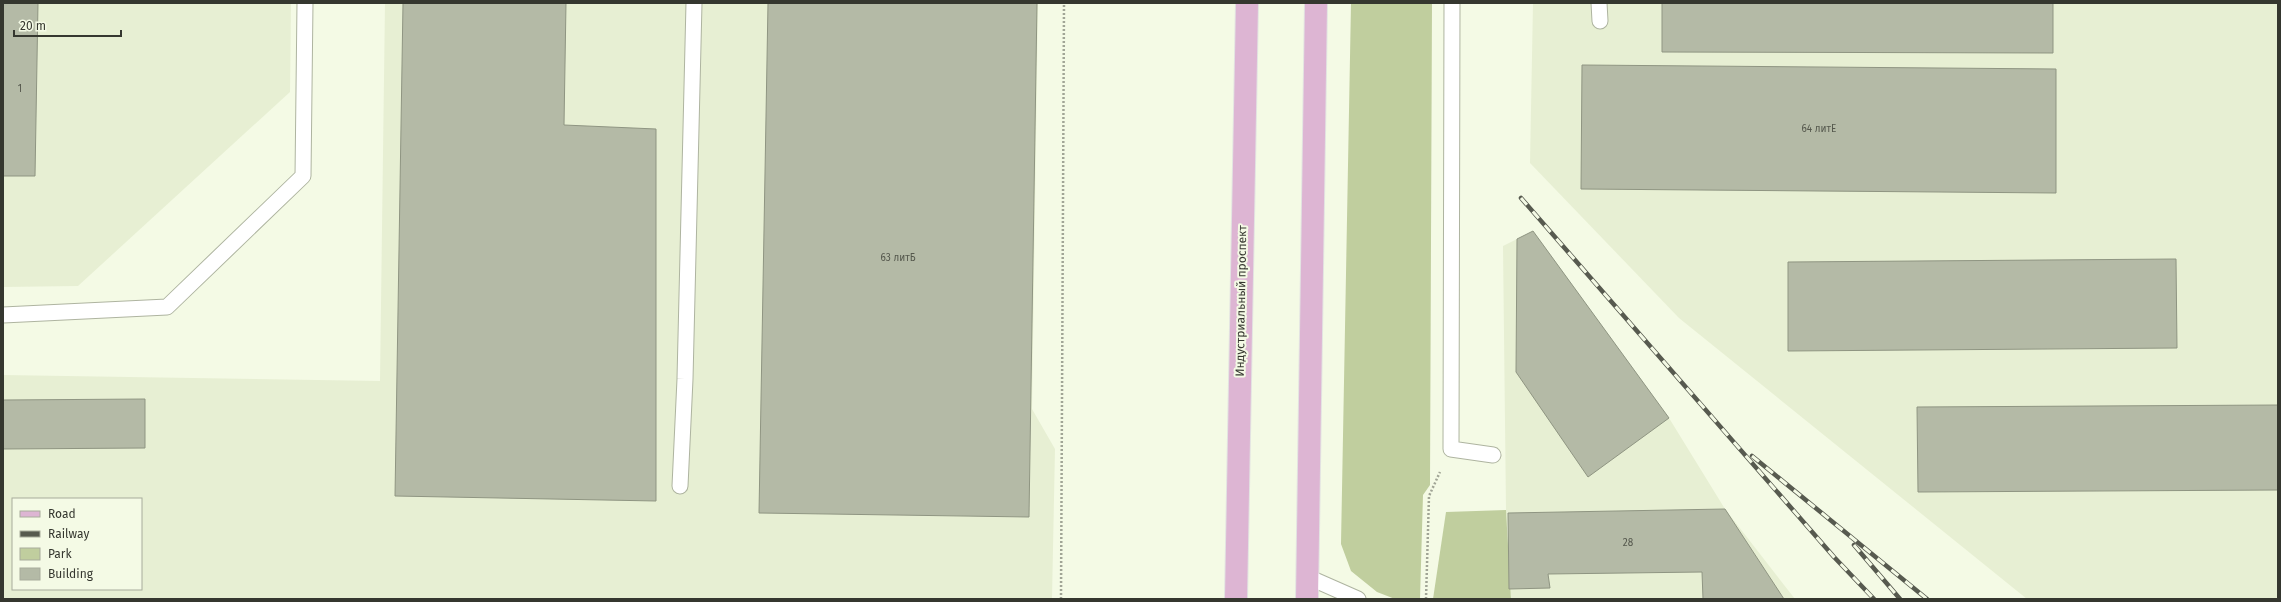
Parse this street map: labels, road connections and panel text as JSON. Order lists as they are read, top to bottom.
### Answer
{
  "streets": {
    "main road": ["Индустриальный проспект"]
  },
  "house_numbers": [
    "1",
    "64 литЕ",
    "63 литБ",
    "28"
  ],
  "legend": [
    "Road",
    "Railway",
    "Park",
    "Building"
  ],
  "scale_bar": "20 m"
}
